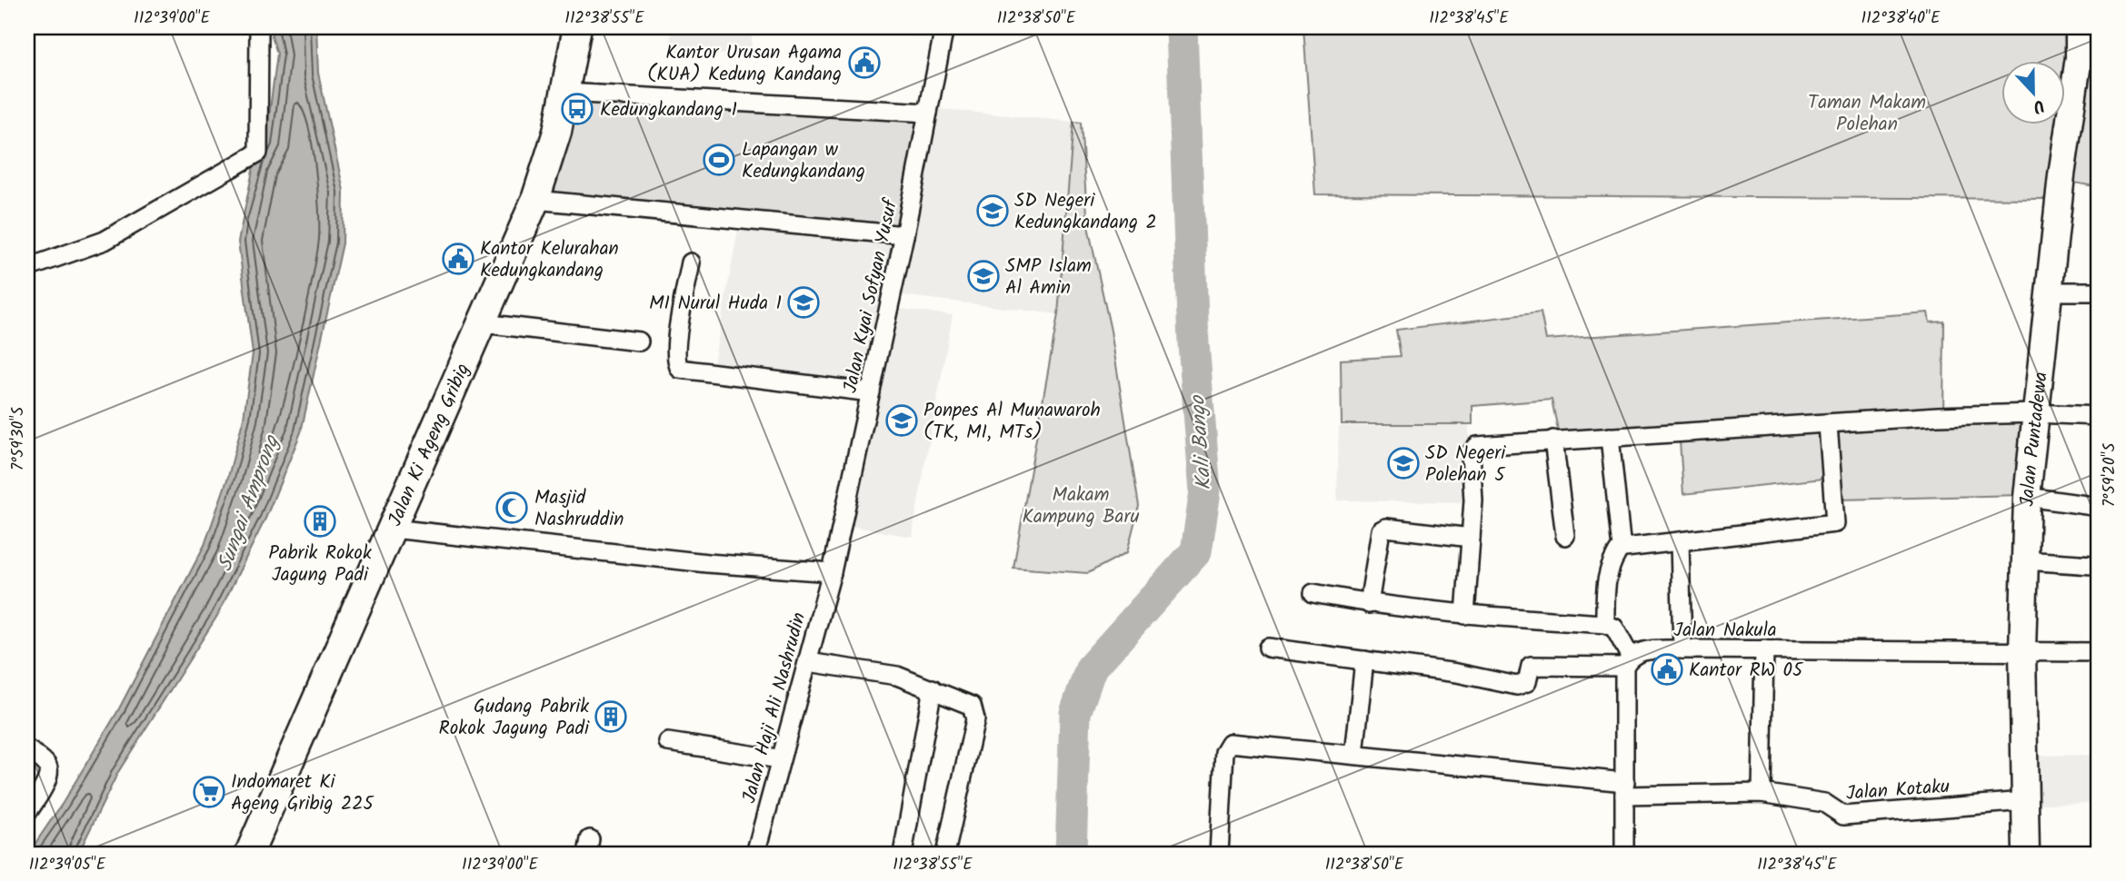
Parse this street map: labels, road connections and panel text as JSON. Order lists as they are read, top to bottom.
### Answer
{
  "streets": {
    "main road": ["Jalan Ki Ageng Gribig"],
    "street": [
      "Jalan Kyai Sofyan Yusuf",
      "Jalan Puntadewa",
      "Jalan Nakula",
      "Jalan Haji Ali Nashrudin",
      "Jalan Kotaku"
    ]
  },
  "crossings": [
    ["Jalan Kyai Sofyan Yusuf", "Jalan Haji Ali Nashrudin"],
    ["Jalan Puntadewa", "Jalan Nakula"],
    ["Jalan Puntadewa", "Jalan Kotaku"]
  ],
  "water": ["Kali Bango", "Sungai Amprong"],
  "parks": ["Taman Makam Polehan", "Makam Kampung Baru"],
  "places": {
    "public building": ["Kantor Urusan Agama (KUA) Kedung Kandang", "Kantor Kelurahan Kedungkandang", "Kantor RW 05"],
    "bus stop": ["Kedungkandang 1"],
    "sports": ["Lapangan w Kedungkandang"],
    "school or university": [
      "SD Negeri Kedungkandang 2",
      "SMP Islam Al Amin",
      "MI Nurul Huda 1",
      "Ponpes Al Munawaroh (TK, MI, MTs)",
      "SD Negeri Polehan 5"
    ],
    "mosque": ["Masjid Nashruddin"],
    "building": ["Pabrik Rokok Jagung Padi", "Gudang Pabrik Rokok Jagung Padi"],
    "supermarket": ["Indomaret Ki Ageng Gribig 225"]
  },
  "north": "bottom",
  "coordinates": [
    "112°39'00\"E",
    "112°38'55\"E",
    "112°38'50\"E",
    "112°38'45\"E",
    "112°38'40\"E",
    "7°59'30\"S",
    "7°59'20\"S",
    "112°39'05\"E"
  ]
}
